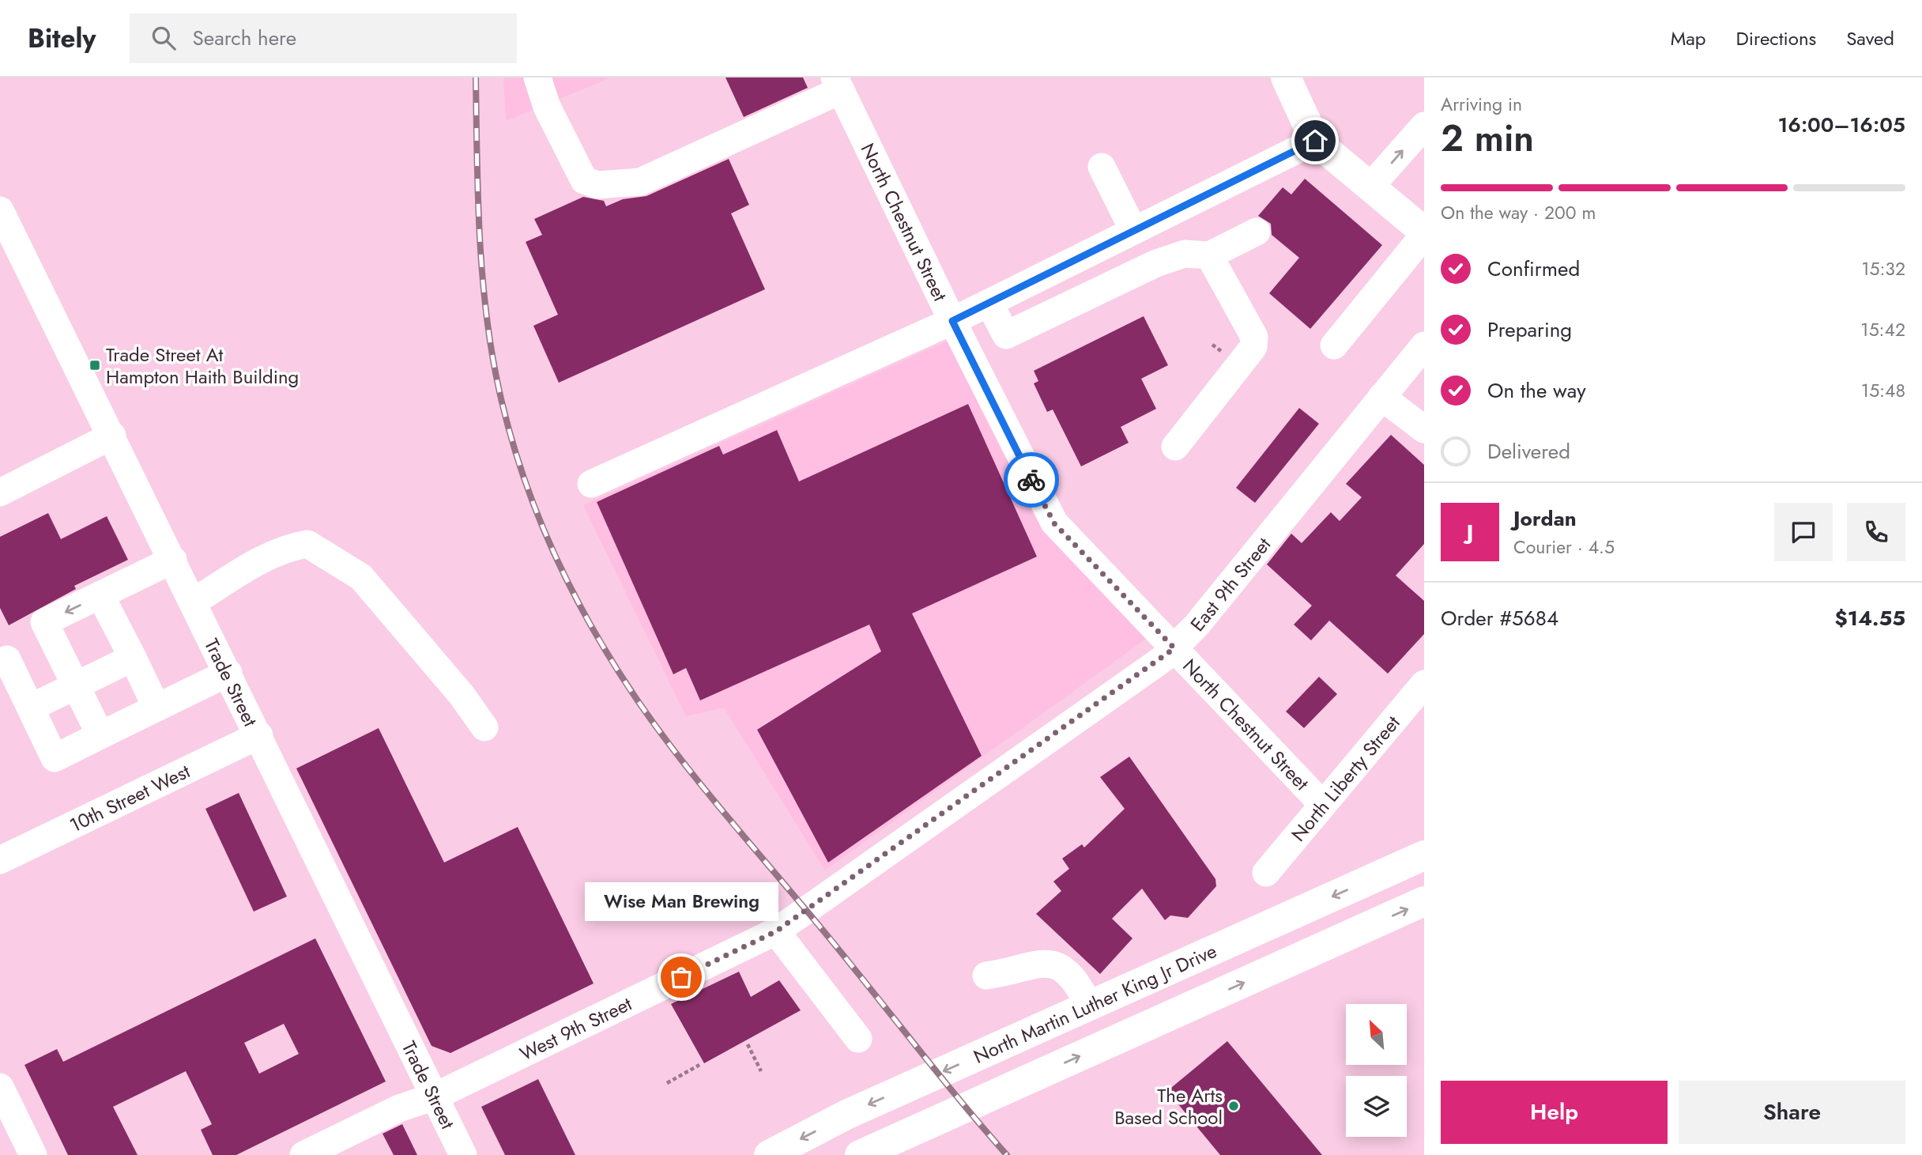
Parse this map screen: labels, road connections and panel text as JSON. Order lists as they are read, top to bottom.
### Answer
{
  "streets": {
    "main road": ["North Martin Luther King Jr Drive"],
    "street": [
      "North Chestnut Street",
      "East 9th Street",
      "Trade Street",
      "North Liberty Street",
      "10th Street West",
      "West 9th Street"
    ]
  },
  "crossings": [
    ["North Chestnut Street", "East 9th Street"],
    ["North Chestnut Street", "North Liberty Street"],
    ["East 9th Street", "West 9th Street"],
    ["Trade Street", "10th Street West"],
    ["Trade Street", "West 9th Street"]
  ],
  "places": {
    "transit": ["Trade Street At Hampton Haith Building"],
    "other": ["Wise Man Brewing", "The Arts Based School"]
  },
  "north": "top left",
  "page": {
    "header": "Bitely",
    "search": "Search here",
    "nav": ["Map", "Directions", "Saved"],
    "heading": ["2 min", "Arriving in", "16:00–16:05"],
    "panel": [
      "Jordan",
      "Courier · 4.5",
      "Order #5684",
      "$14.55"
    ],
    "bar": "On the way · 200 m",
    "list": [
      ["Confirmed", "15:32"],
      ["Preparing", "15:42"],
      ["On the way", "15:48"],
      "Delivered"
    ],
    "round": "J",
    "bubble": "Wise Man Brewing",
    "buttons": ["Help", "Share"]
  }
}
